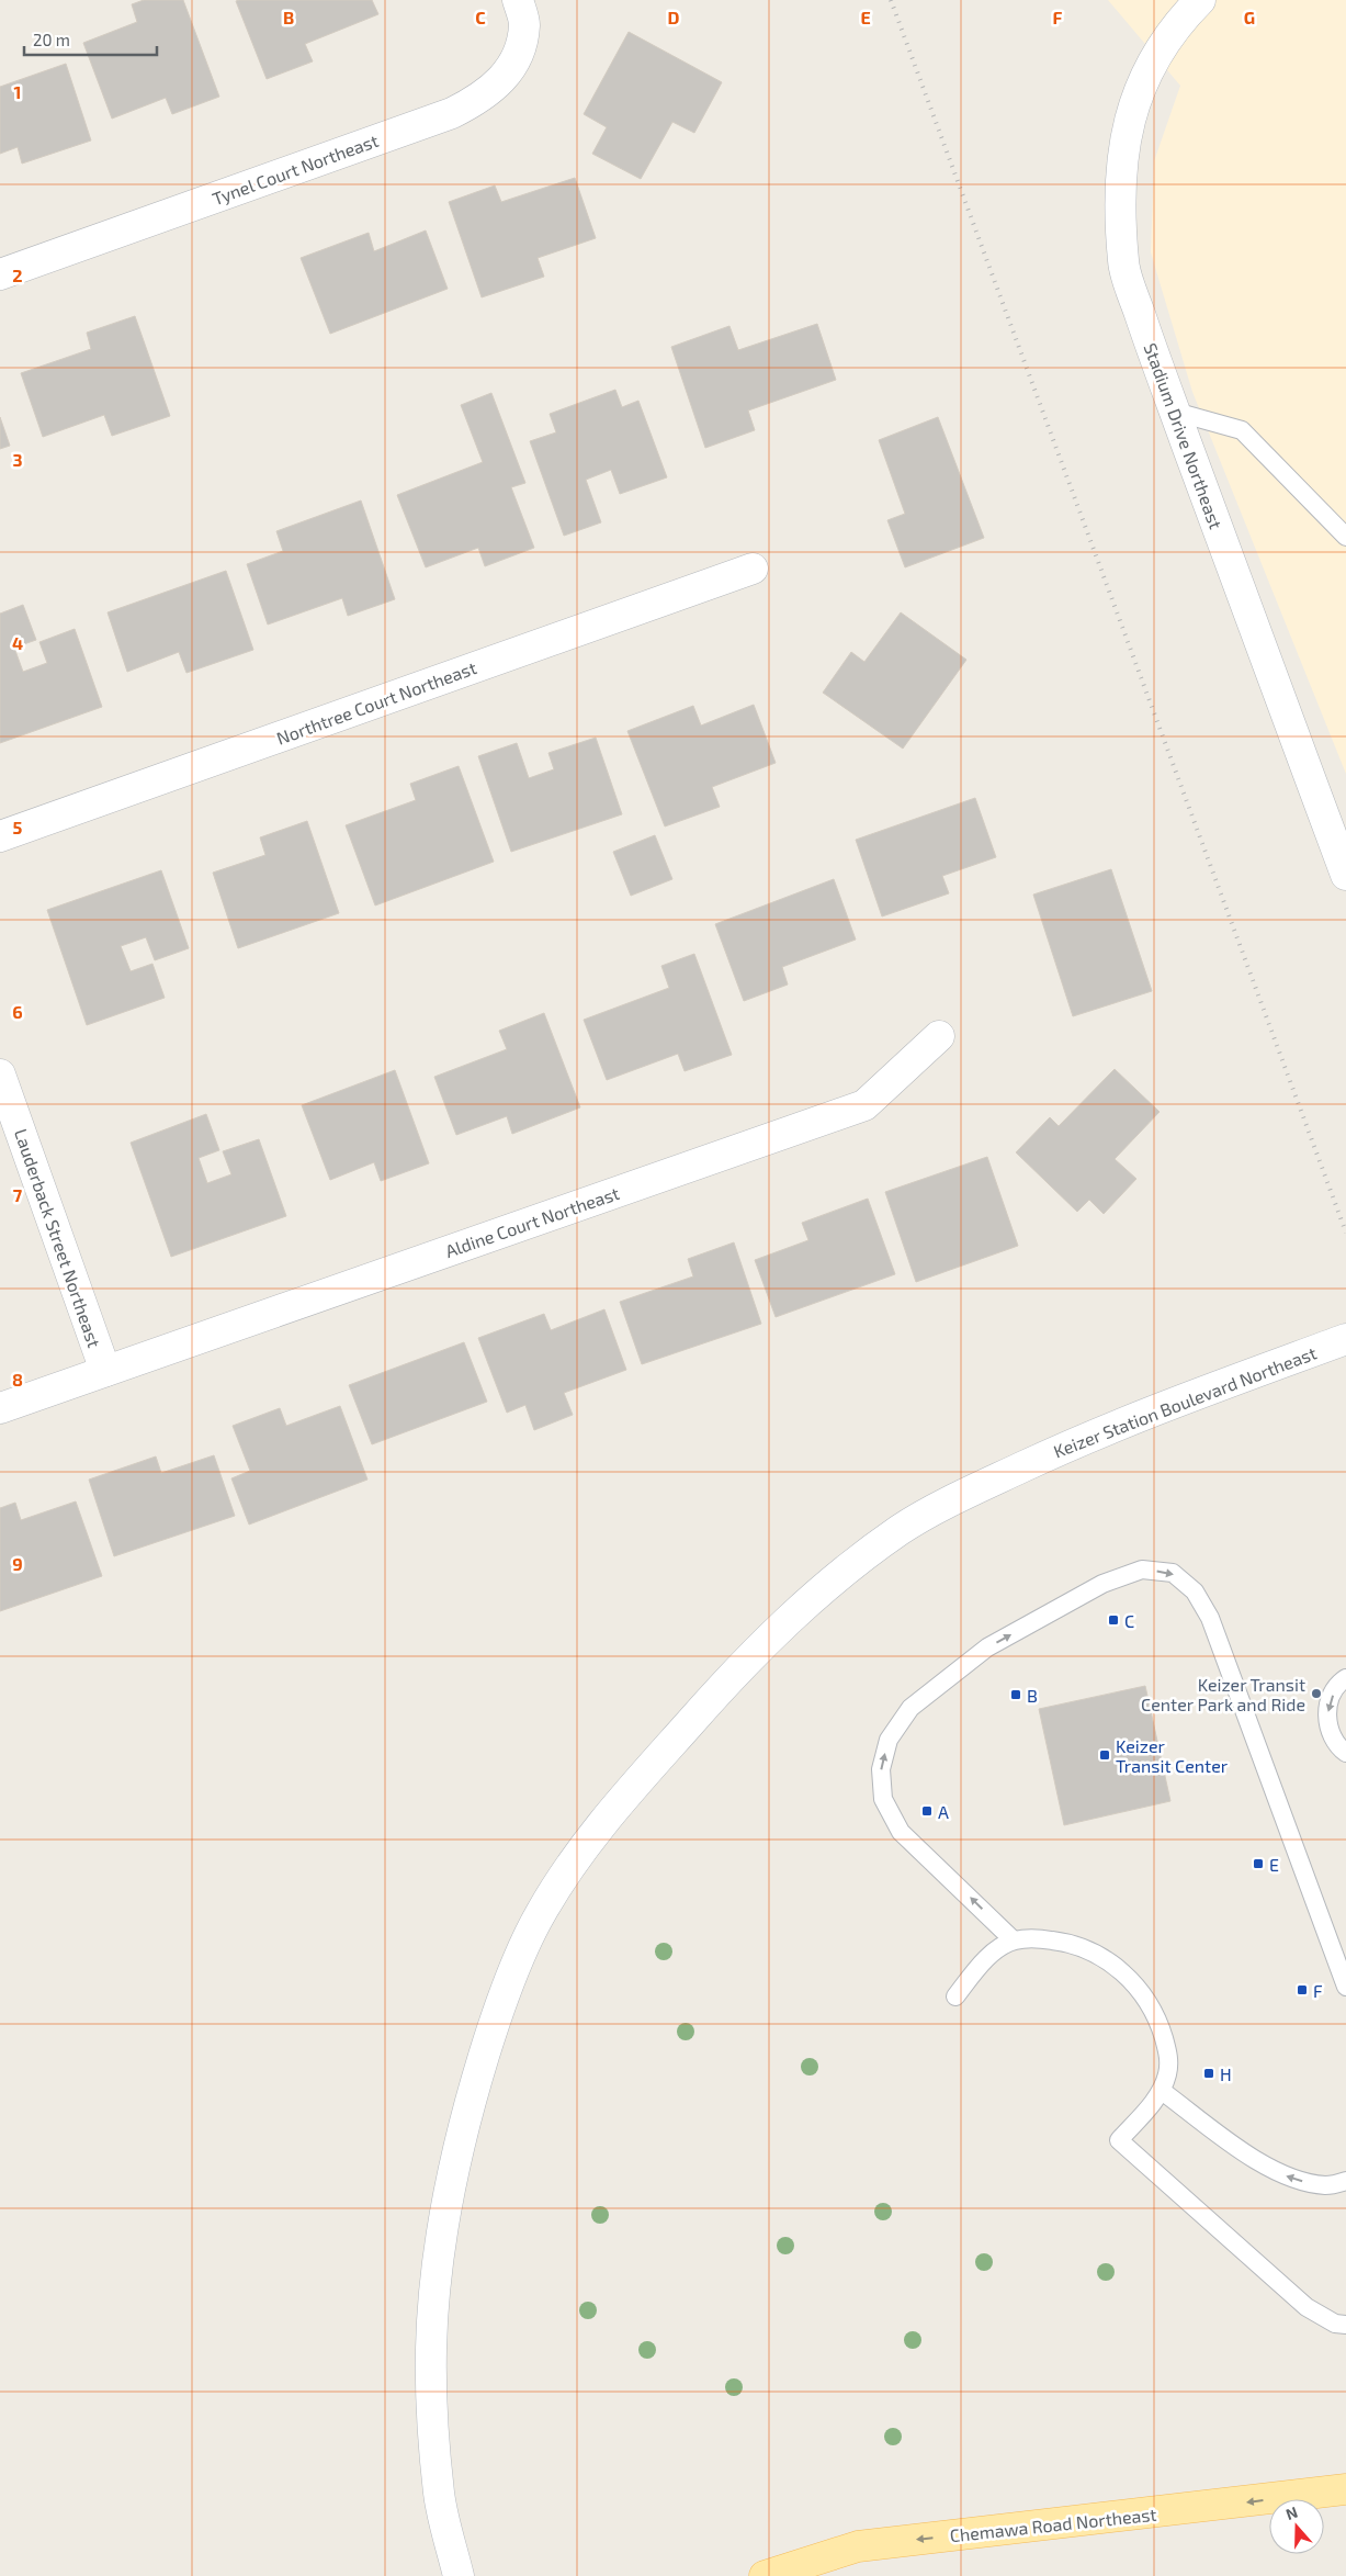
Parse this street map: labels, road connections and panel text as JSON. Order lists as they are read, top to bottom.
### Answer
{
  "streets": {
    "main road": ["Chemawa Road Northeast"],
    "street": [
      "Tynel Court Northeast",
      "Stadium Drive Northeast",
      "Northtree Court Northeast",
      "Aldine Court Northeast",
      "Lauderback Street Northeast",
      "Keizer Station Boulevard Northeast"
    ]
  },
  "crossings": [
    ["Aldine Court Northeast", "Lauderback Street Northeast"]
  ],
  "one_way": ["Chemawa Road Northeast"],
  "places": {
    "transit": [
      "C",
      "B",
      "Keizer Transit Center",
      "A",
      "E",
      "F",
      "H"
    ],
    "other": ["Keizer Transit Center Park and Ride"]
  },
  "scale_bar": "20 m",
  "north": "top",
  "grid": {
    "columns": [
      "B",
      "C",
      "D",
      "E",
      "F",
      "G"
    ],
    "rows": [
      "1",
      "2",
      "3",
      "4",
      "5",
      "6",
      "7",
      "8",
      "9"
    ]
  }
}
